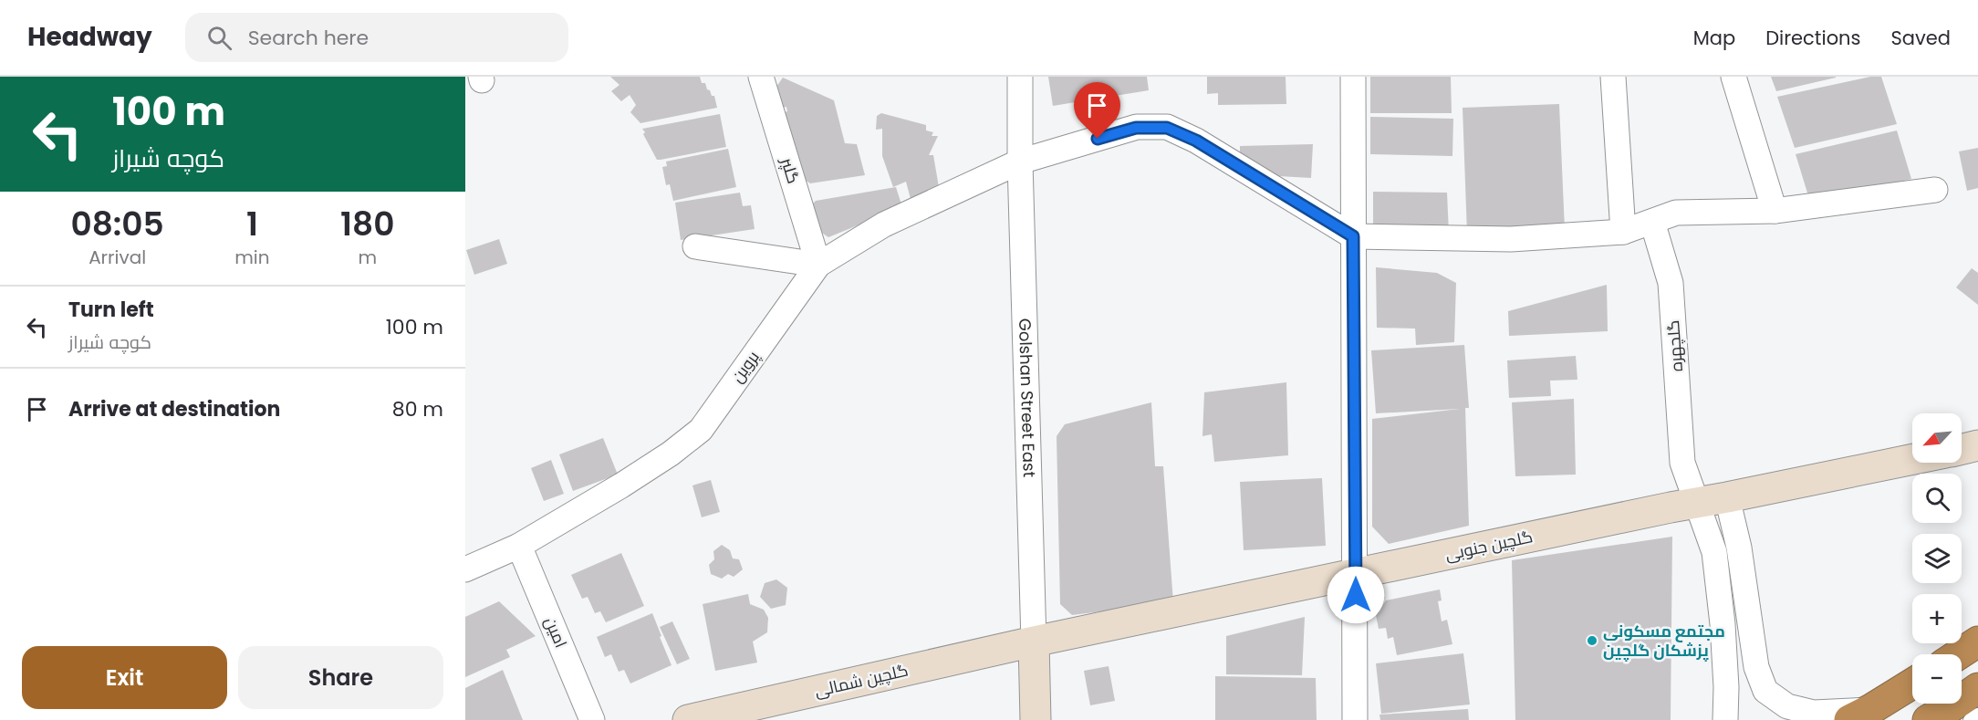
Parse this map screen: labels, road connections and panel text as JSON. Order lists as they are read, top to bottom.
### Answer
{
  "streets": {
    "main road": ["Golshan Street East", "گلچین جنوبی", "گلچین شمالی"],
    "street": [
      "گلپر",
      "گلچهره",
      "پروین",
      "امین"
    ]
  },
  "crossings": [
    ["گلپر", "پروین"],
    ["گلچهره", "گلچین جنوبی"],
    ["پروین", "Golshan Street East"],
    ["پروین", "امین"],
    ["Golshan Street East", "گلچین جنوبی"],
    ["Golshan Street East", "گلچین شمالی"],
    ["گلچین جنوبی", "گلچین شمالی"]
  ],
  "places": ["مجتمع مسکونی پزشکان گلچین"],
  "north": "bottom left",
  "page": {
    "header": "Headway",
    "search": "Search here",
    "nav": ["Map", "Directions", "Saved"],
    "turn": ["100 m", "کوچه شیراز"],
    "eta": [
      "08:05",
      "Arrival",
      "1",
      "min",
      "180",
      "m"
    ],
    "list": [
      {
        "name": "Turn left",
        "note": "کوچه شیراز",
        "value": "100 m"
      },
      {
        "name": "Arrive at destination",
        "value": "80 m"
      }
    ],
    "map_buttons": ["+", "−"],
    "buttons": ["Exit", "Share"]
  }
}
